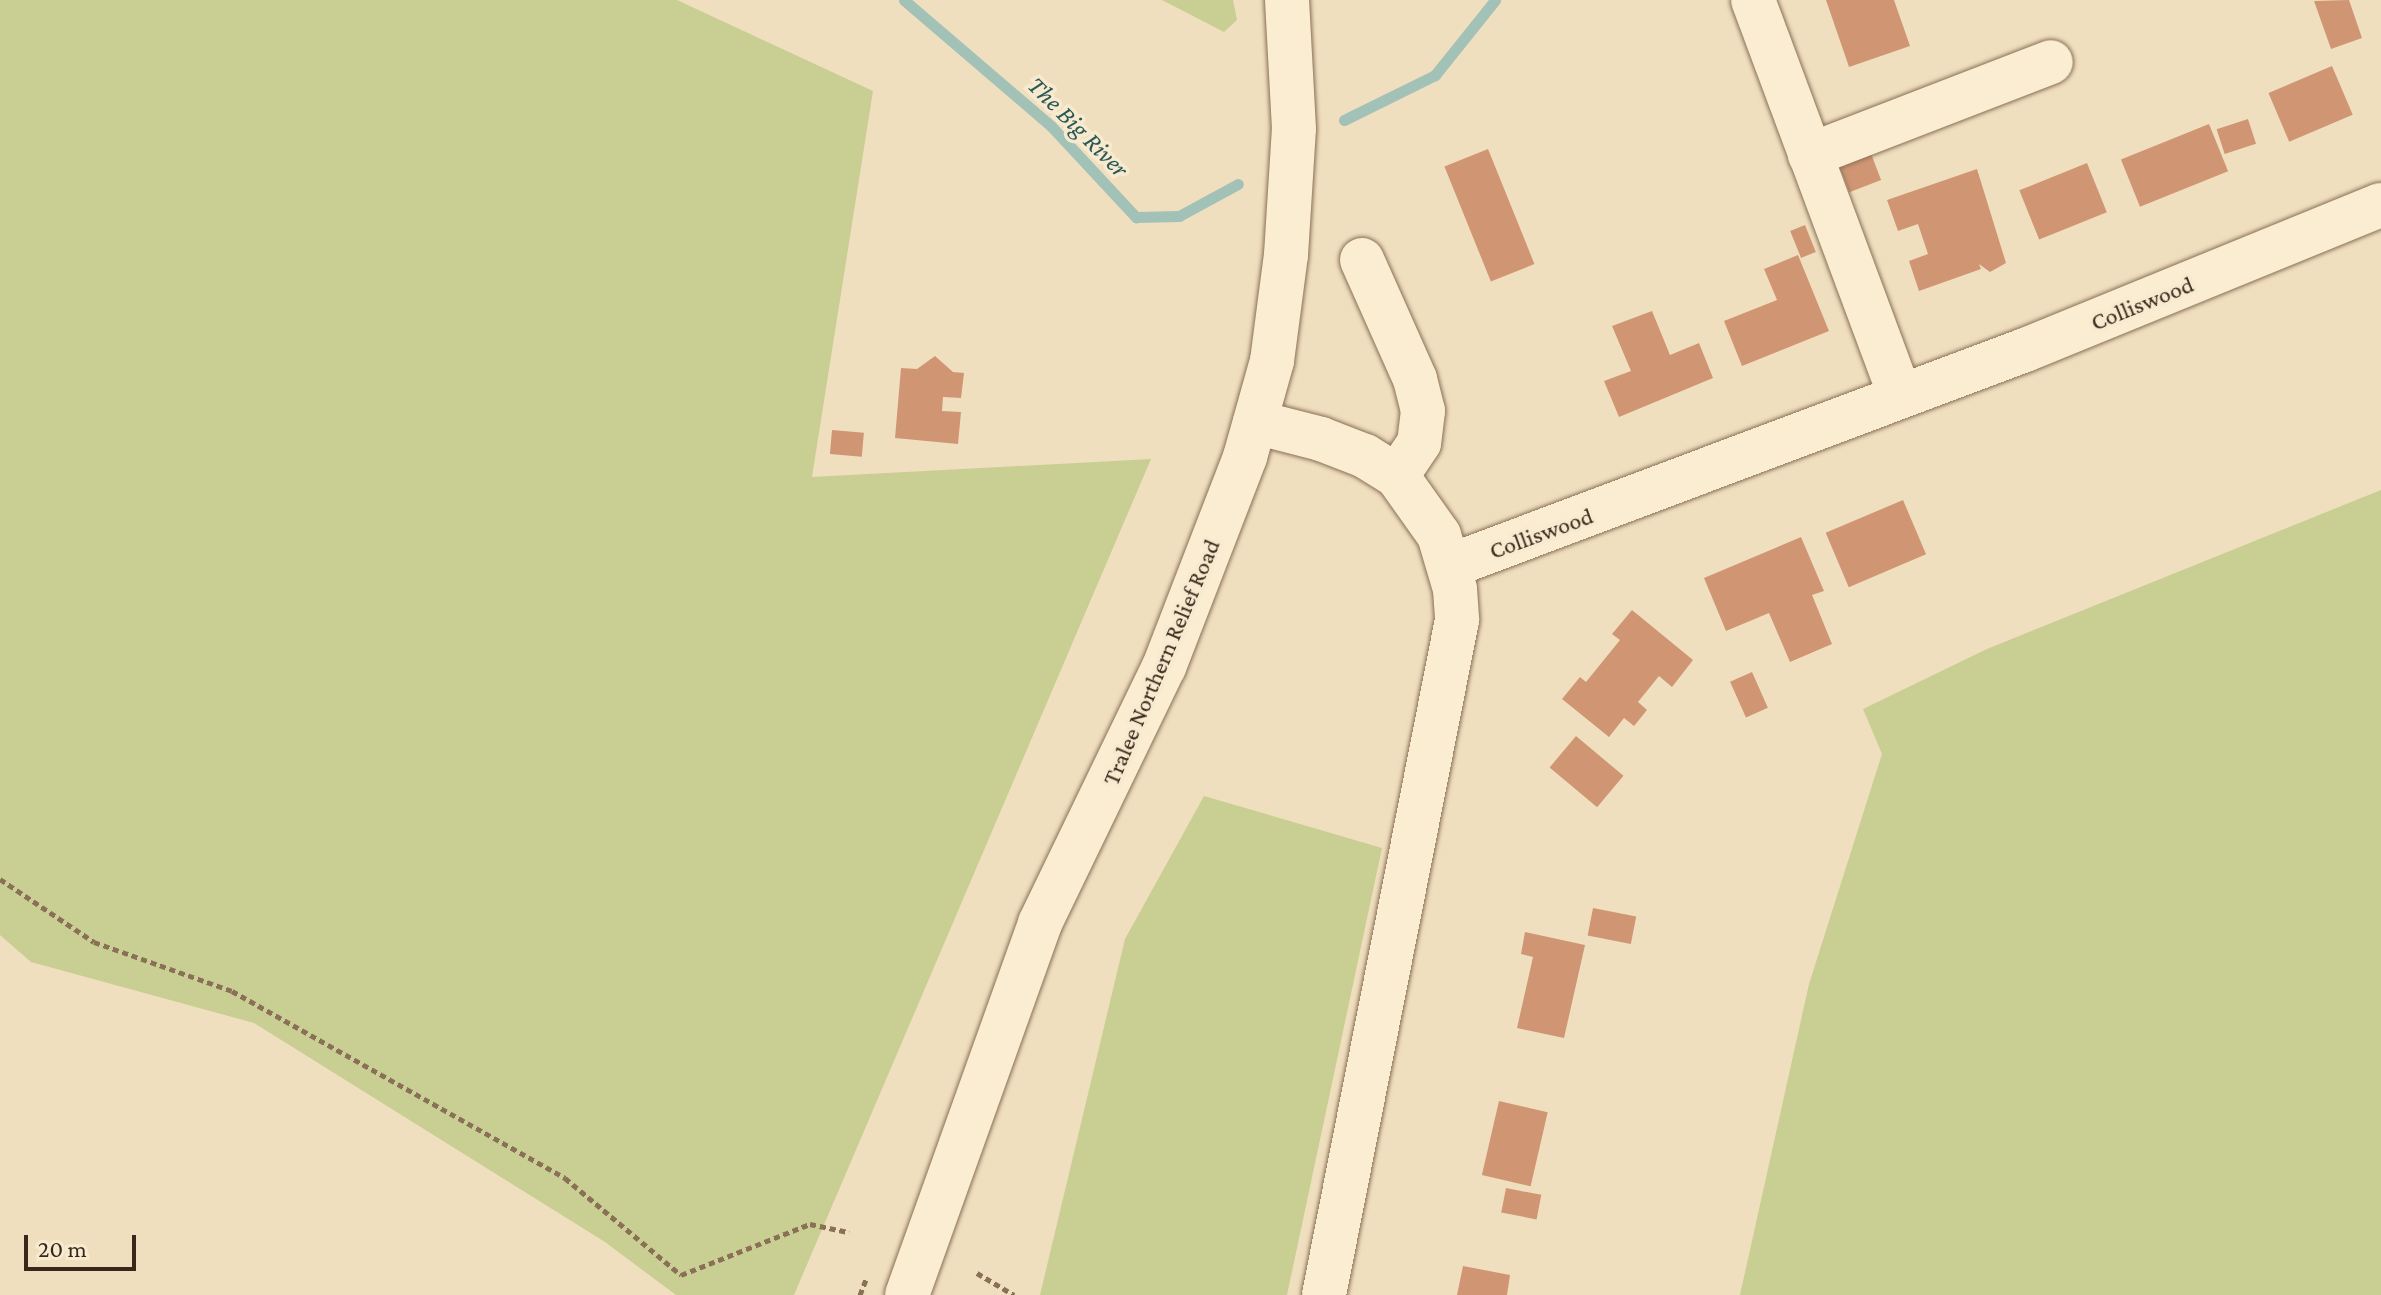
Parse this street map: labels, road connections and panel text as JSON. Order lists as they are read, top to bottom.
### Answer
{
  "streets": {
    "street": ["Colliswood", "Tralee Northern Relief Road"]
  },
  "water": ["The Big River"],
  "scale_bar": "20 m"
}
